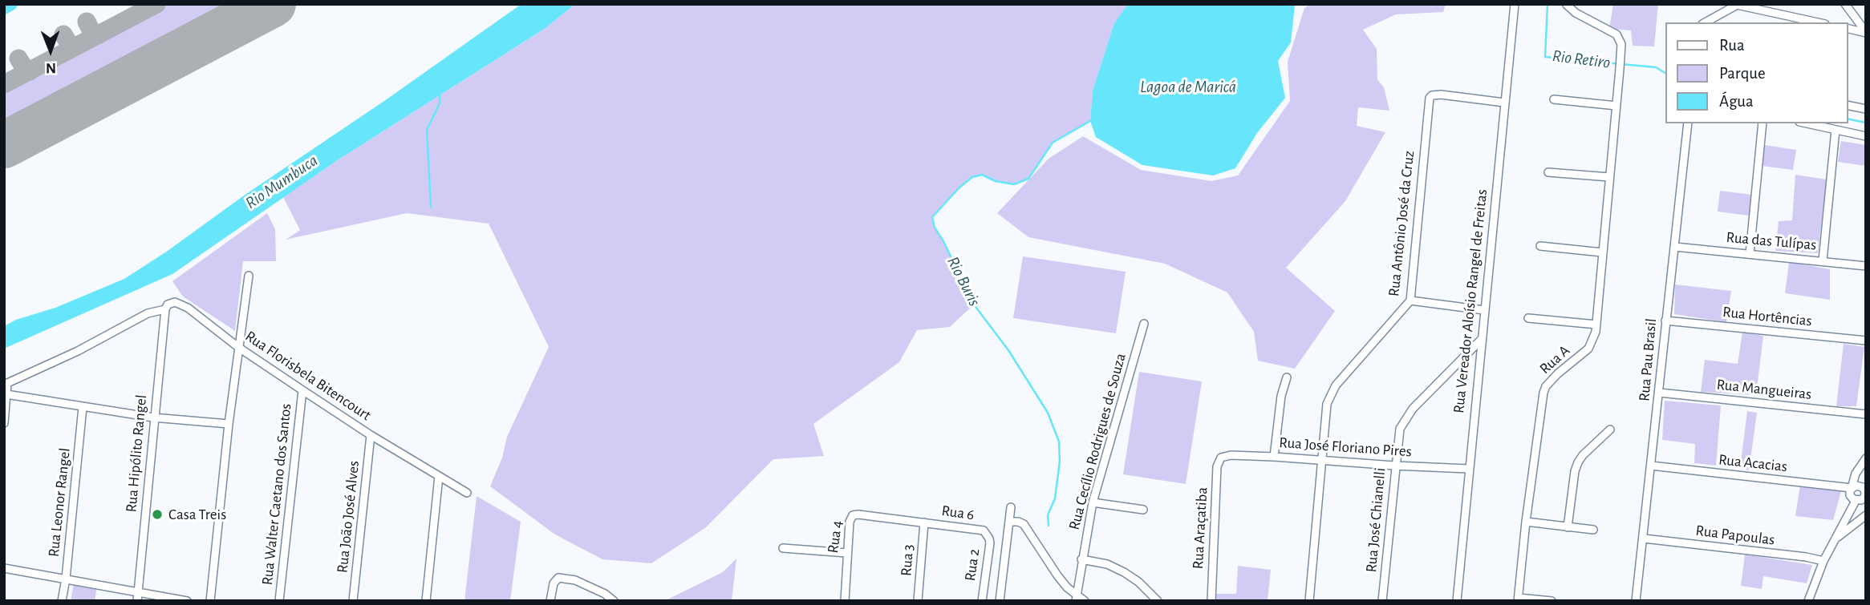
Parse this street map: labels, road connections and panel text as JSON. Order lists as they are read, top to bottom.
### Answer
{
  "streets": {
    "street": [
      "Rua Antônio José da Cruz",
      "Rua das Tulípas",
      "Rua Vereador Aloísio Rangel de Freitas",
      "Rua Hortências",
      "Rua A",
      "Rua Pau Brasil",
      "Rua Florisbela Bitencourt",
      "Rua Mangueiras",
      "Rua Cecílio Rodrigues de Souza",
      "Rua José Floriano Pires",
      "Rua Hipólito Rangel",
      "Rua Acacias",
      "Rua Walter Caetano dos Santos",
      "Rua Leonor Rangel",
      "Rua 6",
      "Rua João José Alves",
      "Rua José Chianelli",
      "Rua Araçatiba",
      "Rua Papoulas",
      "Rua 4",
      "Rua 3",
      "Rua 2"
    ]
  },
  "crossings": [
    ["Rua Antônio José da Cruz", "Rua Vereador Aloísio Rangel de Freitas"],
    ["Rua Antônio José da Cruz", "Rua José Floriano Pires"],
    ["Rua das Tulípas", "Rua Pau Brasil"],
    ["Rua Vereador Aloísio Rangel de Freitas", "Rua José Floriano Pires"],
    ["Rua Vereador Aloísio Rangel de Freitas", "Rua José Chianelli"],
    ["Rua Hortências", "Rua Pau Brasil"],
    ["Rua Pau Brasil", "Rua Mangueiras"],
    ["Rua Pau Brasil", "Rua Acacias"],
    ["Rua Pau Brasil", "Rua Papoulas"],
    ["Rua Florisbela Bitencourt", "Rua Hipólito Rangel"],
    ["Rua Florisbela Bitencourt", "Rua Walter Caetano dos Santos"],
    ["Rua Florisbela Bitencourt", "Rua João José Alves"],
    ["Rua José Floriano Pires", "Rua José Chianelli"],
    ["Rua José Floriano Pires", "Rua Araçatiba"],
    ["Rua 6", "Rua 4"],
    ["Rua 6", "Rua 3"],
    ["Rua 6", "Rua 2"],
    ["Rua 4", "Rua 3"]
  ],
  "water": [
    "Rio Retiro",
    "Lagoa de Maricá",
    "Rio Mumbuca",
    "Rio Buris"
  ],
  "places": ["Casa Treis"],
  "legend": ["Rua", "Parque", "Água"],
  "north": "bottom"
}
